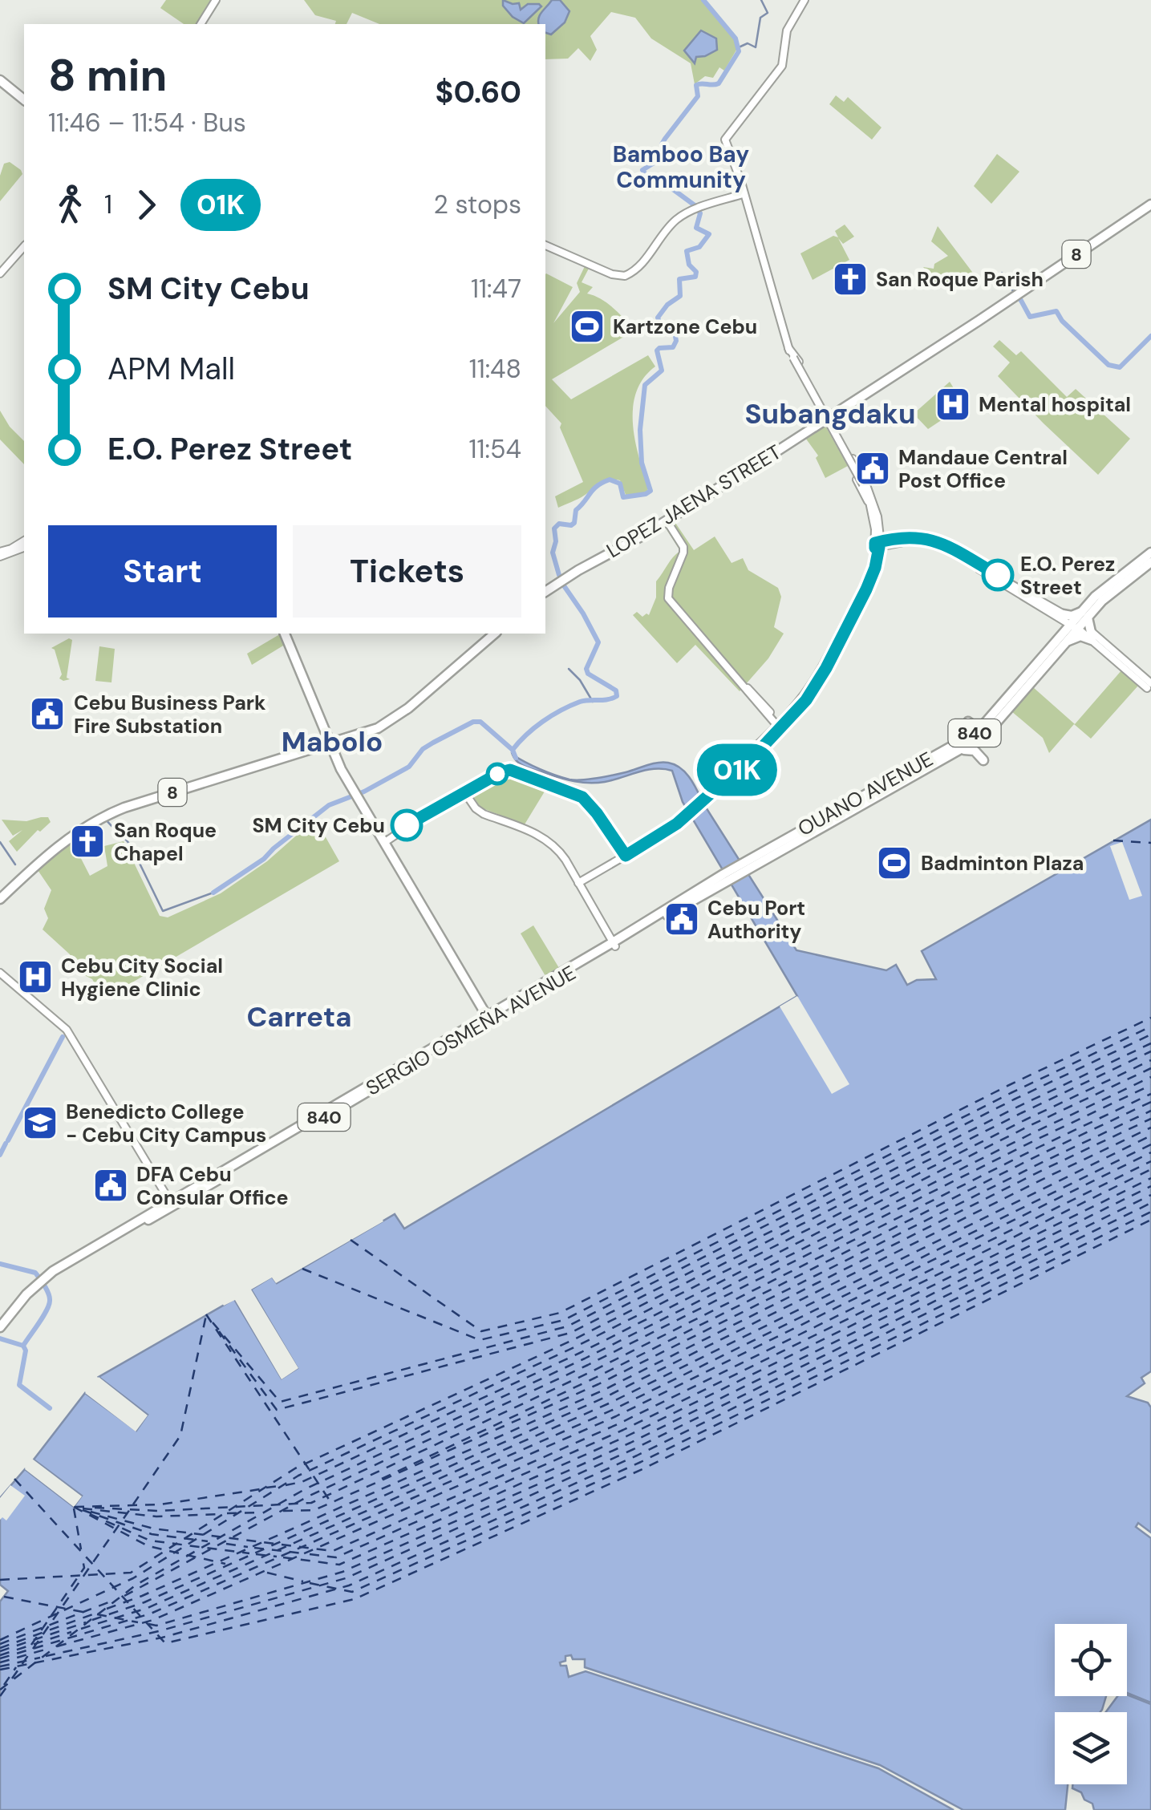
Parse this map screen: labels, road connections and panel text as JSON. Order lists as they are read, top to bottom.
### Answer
{
  "streets": {
    "main road": [
      "8",
      "LOPEZ JAENA STREET",
      "840",
      "OUANO AVENUE",
      "SERGIO OSMEÑA AVENUE"
    ]
  },
  "crossings": [
    ["8", "LOPEZ JAENA STREET"],
    ["OUANO AVENUE", "SERGIO OSMEÑA AVENUE"]
  ],
  "districts": [
    "Bamboo Bay Community",
    "Subangdaku",
    "Mabolo",
    "Carreta"
  ],
  "places": {
    "church": ["San Roque Parish", "San Roque Chapel"],
    "sports": ["Kartzone Cebu", "Badminton Plaza"],
    "hospital": ["Mental hospital", "Cebu City Social Hygiene Clinic"],
    "public building": [
      "Mandaue Central Post Office",
      "Cebu Business Park Fire Substation",
      "Cebu Port Authority",
      "DFA Cebu Consular Office"
    ],
    "other": ["E.O. Perez Street", "SM City Cebu"],
    "school or university": ["Benedicto College - Cebu City Campus"]
  },
  "lines": ["bus line 01K"],
  "page": {
    "on_map": "01K",
    "heading": ["8 min", "11:46 – 11:54 · Bus", "$0.60"],
    "legs": ["1", "01K", "2 stops"],
    "list": [
      {
        "name": "SM City Cebu",
        "value": "11:47"
      },
      {
        "name": "APM Mall",
        "value": "11:48"
      },
      {
        "name": "E.O. Perez Street",
        "value": "11:54"
      }
    ],
    "buttons": ["Start", "Tickets"]
  }
}
